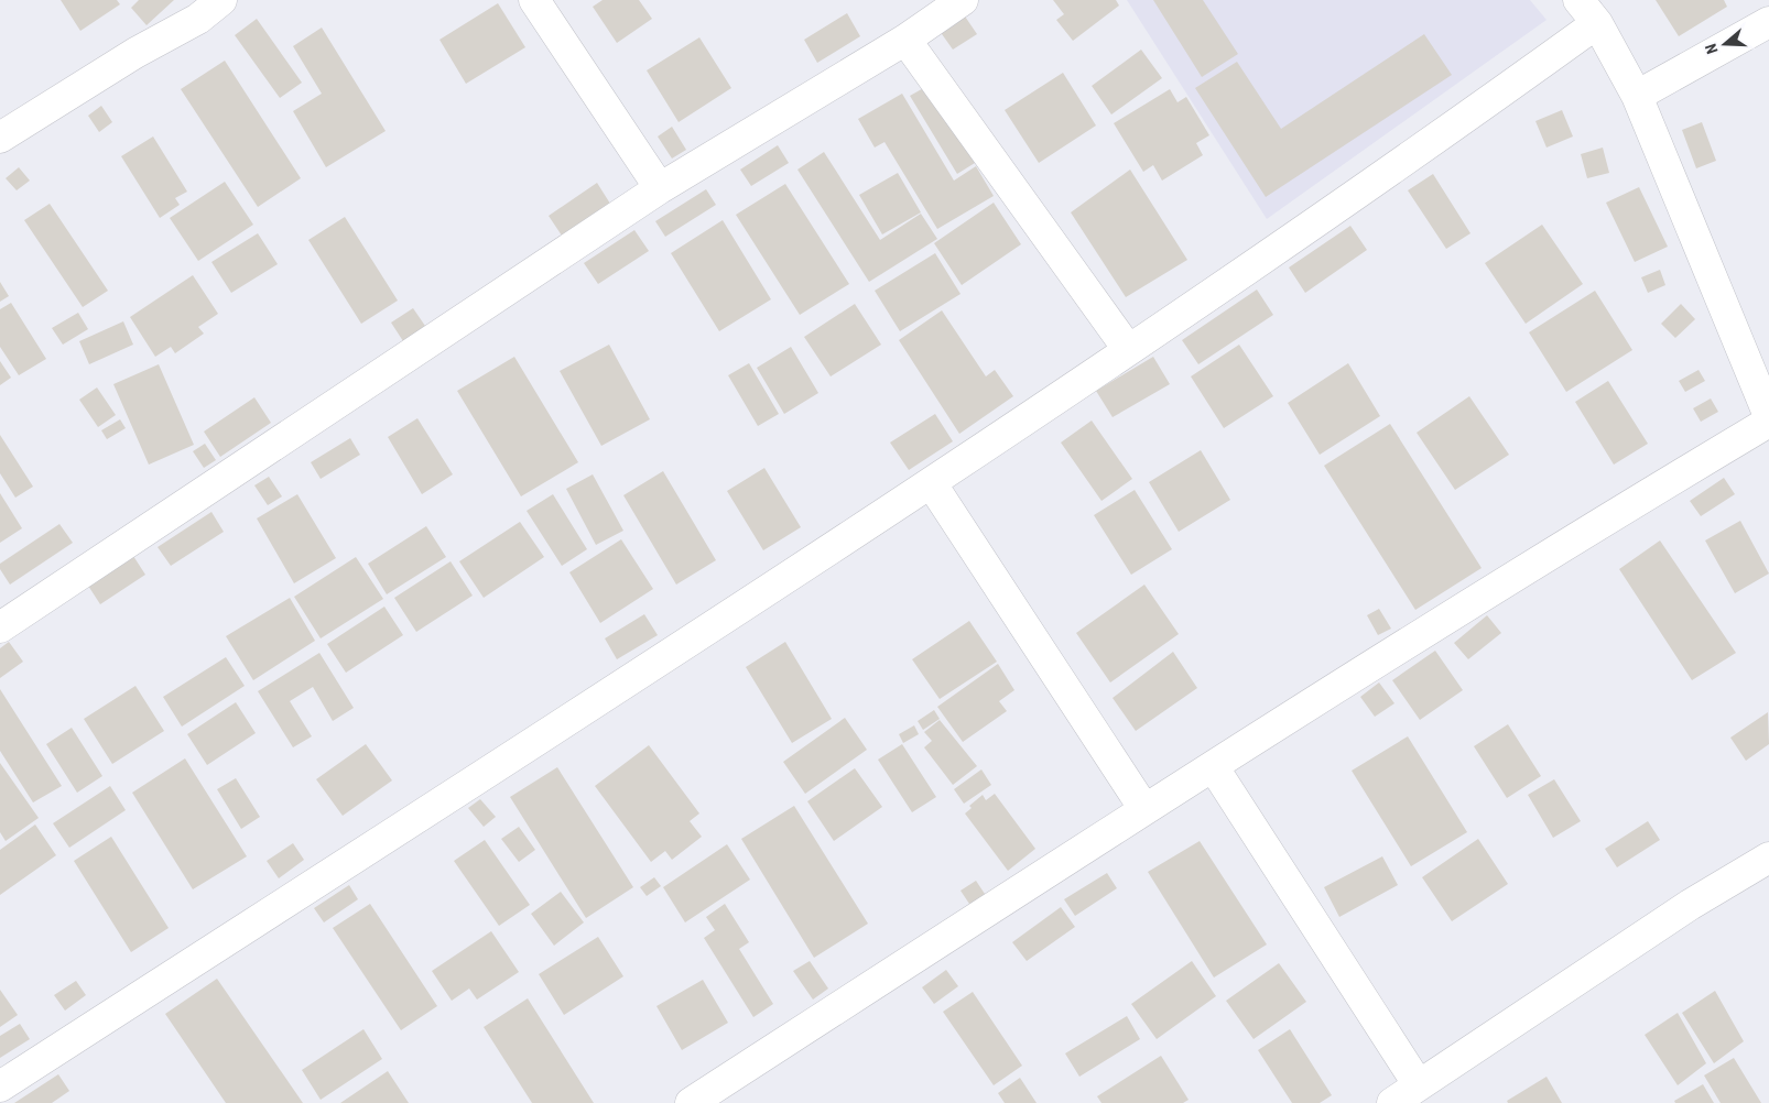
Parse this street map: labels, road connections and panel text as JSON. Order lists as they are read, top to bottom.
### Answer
{
  "north": "left"
}
